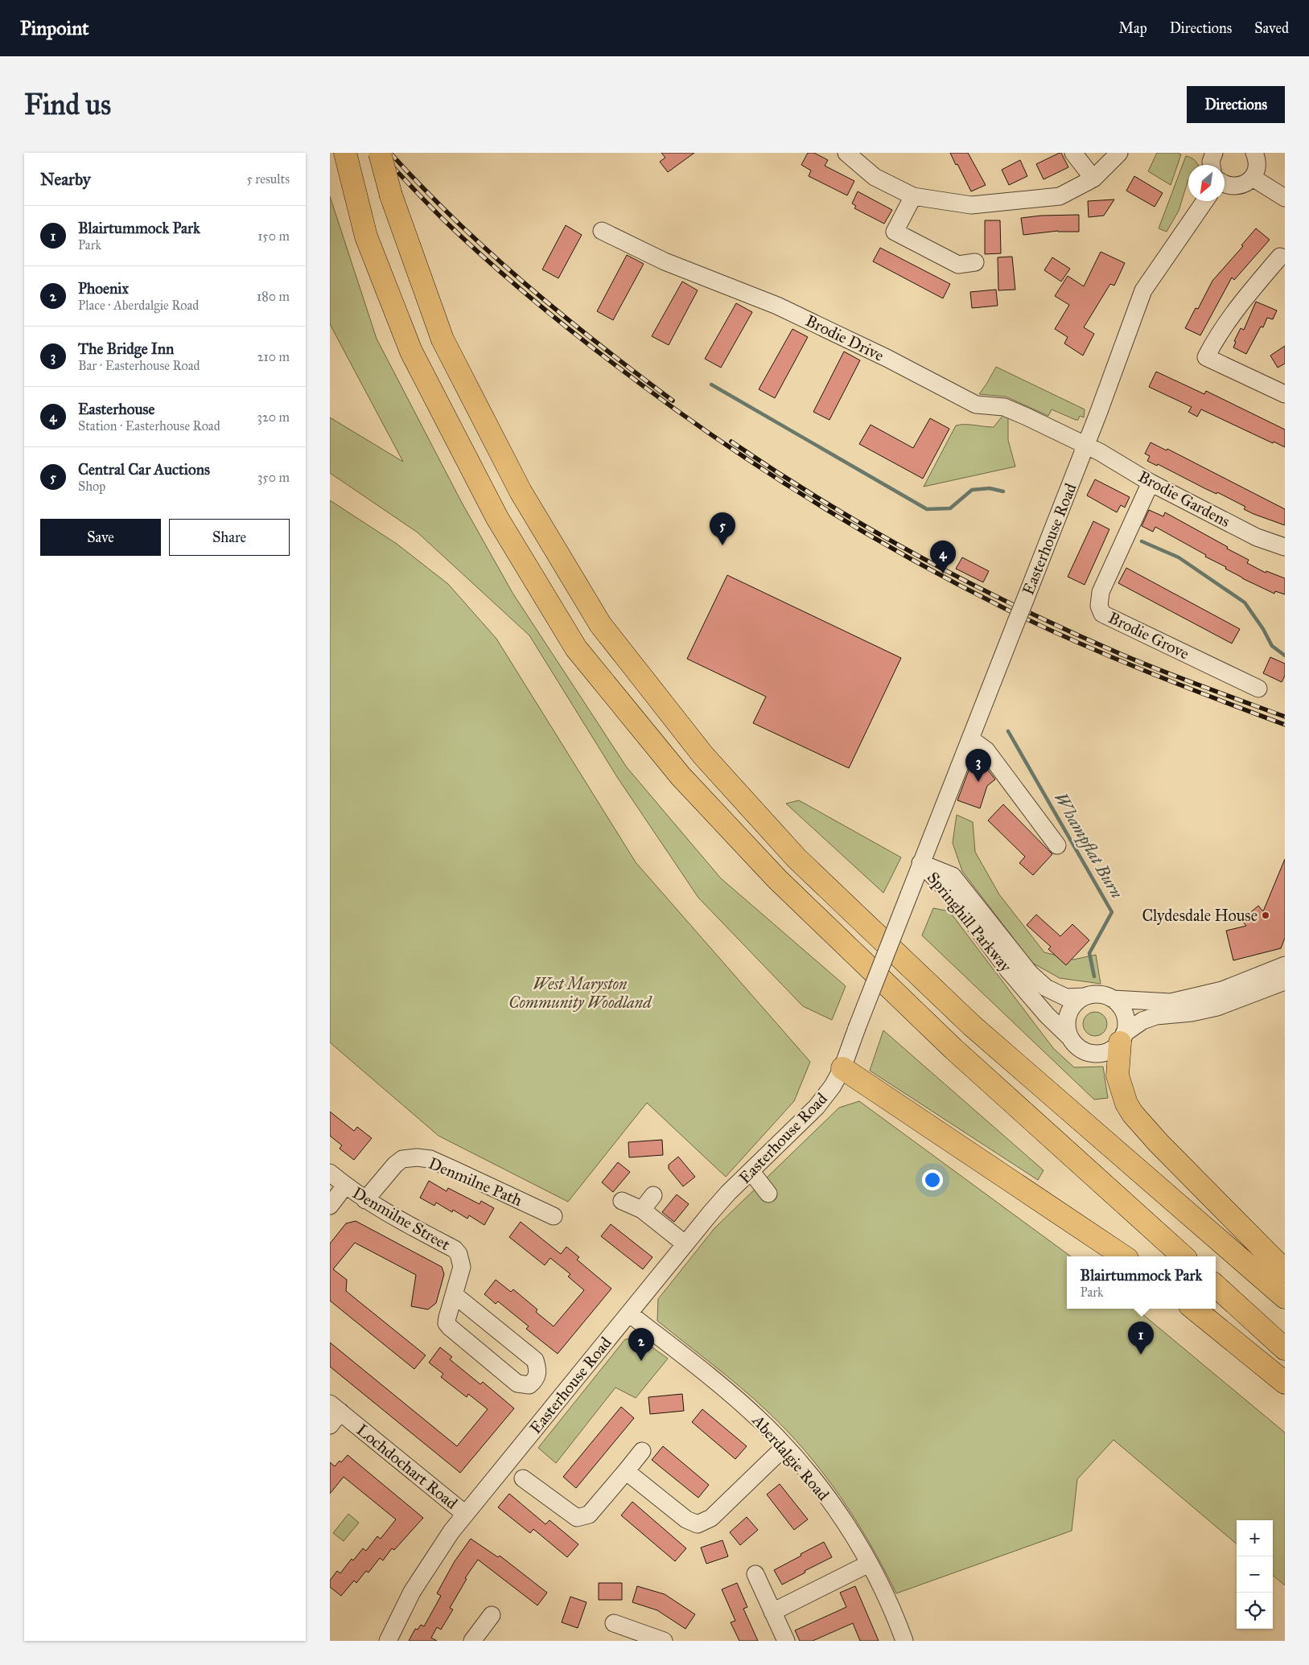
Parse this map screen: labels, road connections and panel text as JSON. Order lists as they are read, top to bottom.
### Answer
{
  "streets": {
    "street": [
      "Brodie Drive",
      "Brodie Gardens",
      "Easterhouse Road",
      "Brodie Grove",
      "Springhill Parkway",
      "Denmilne Path",
      "Denmilne Street",
      "Aberdalgie Road",
      "Lochdochart Road"
    ]
  },
  "crossings": [
    ["Brodie Drive", "Brodie Gardens"],
    ["Brodie Drive", "Easterhouse Road"],
    ["Brodie Gardens", "Easterhouse Road"],
    ["Brodie Gardens", "Brodie Grove"],
    ["Easterhouse Road", "Springhill Parkway"],
    ["Easterhouse Road", "Aberdalgie Road"],
    ["Easterhouse Road", "Lochdochart Road"],
    ["Denmilne Path", "Denmilne Street"]
  ],
  "water": ["Whampflat Burn"],
  "parks": ["West Maryston Community Woodland"],
  "places": ["Clydesdale House"],
  "north": "bottom left",
  "page": {
    "header": "Pinpoint",
    "nav": ["Map", "Directions", "Saved"],
    "buttons": [
      "Directions",
      ["Save", "Share"]
    ],
    "title": "Find us",
    "heading": ["Nearby", "5 results"],
    "list": [
      {
        "mark": "1",
        "name": "Blairtummock Park",
        "note": "Park",
        "value": "150 m"
      },
      {
        "mark": "2",
        "name": "Phoenix",
        "note": "Place · Aberdalgie Road",
        "value": "180 m"
      },
      {
        "mark": "3",
        "name": "The Bridge Inn",
        "note": "Bar · Easterhouse Road",
        "value": "210 m"
      },
      {
        "mark": "4",
        "name": "Easterhouse",
        "note": "Station · Easterhouse Road",
        "value": "320 m"
      },
      {
        "mark": "5",
        "name": "Central Car Auctions",
        "note": "Shop",
        "value": "350 m"
      }
    ],
    "pins": [
      "5",
      "4",
      "3",
      "1",
      "2"
    ],
    "popup": ["Blairtummock Park", "Park"],
    "map_buttons": ["+", "−"]
  }
}
